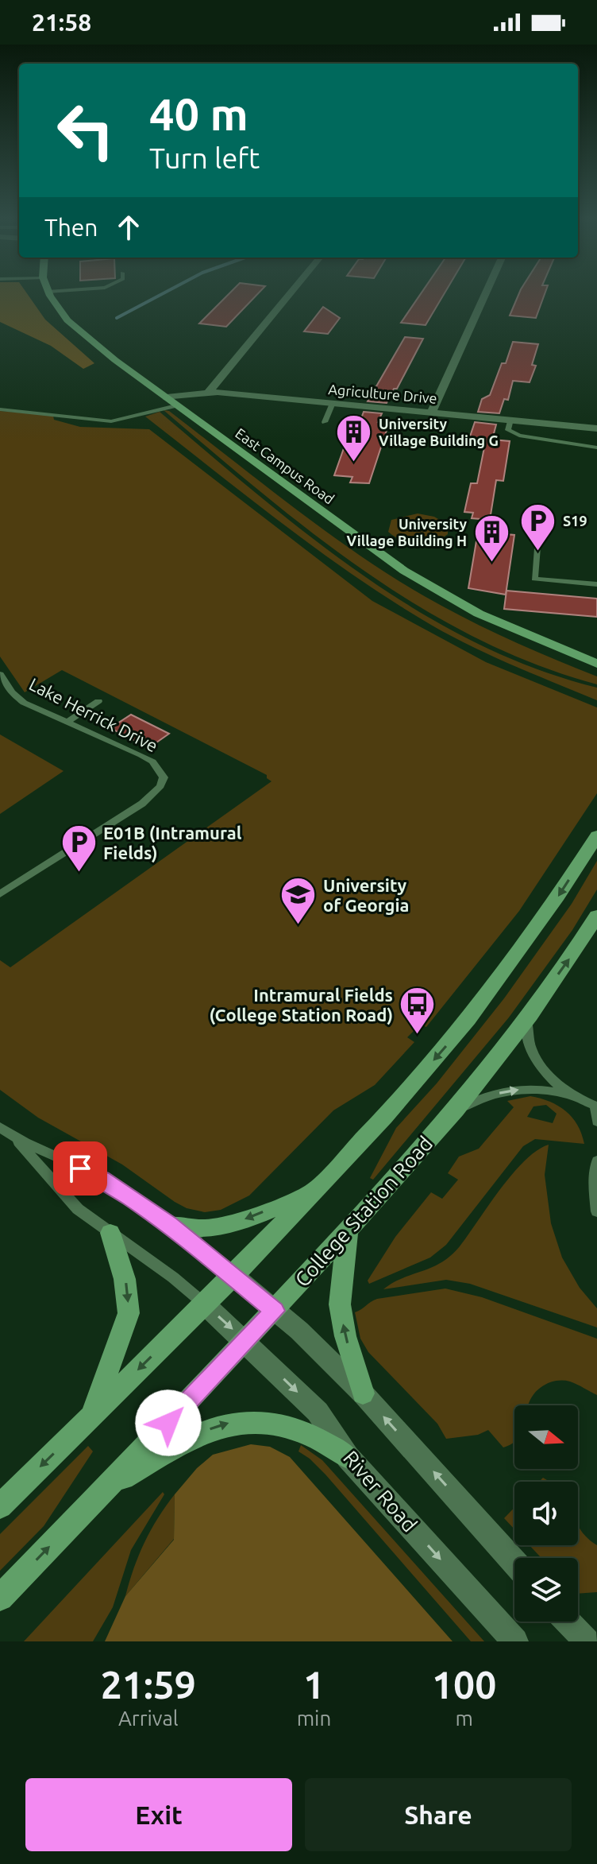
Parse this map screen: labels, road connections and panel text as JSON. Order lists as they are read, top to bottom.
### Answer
{
  "streets": {
    "main road": ["East Campus Road", "College Station Road"],
    "street": ["Agriculture Drive", "River Road"],
    "lane": ["Lake Herrick Drive"]
  },
  "crossings": [
    ["Agriculture Drive", "East Campus Road"],
    ["College Station Road", "River Road"]
  ],
  "places": {
    "building": ["University Village Building G", "University Village Building H"],
    "parking": ["S19", "E01B (Intramural Fields)"],
    "school or university": ["University of Georgia"],
    "bus stop": ["Intramural Fields (College Station Road)"]
  },
  "north": "right",
  "page": {
    "status": "21:58",
    "turn": ["40 m", "Turn left"],
    "then": "Then",
    "eta": [
      "21:59",
      "Arrival",
      "1",
      "min",
      "100",
      "m"
    ],
    "buttons": ["Exit", "Share"]
  }
}
